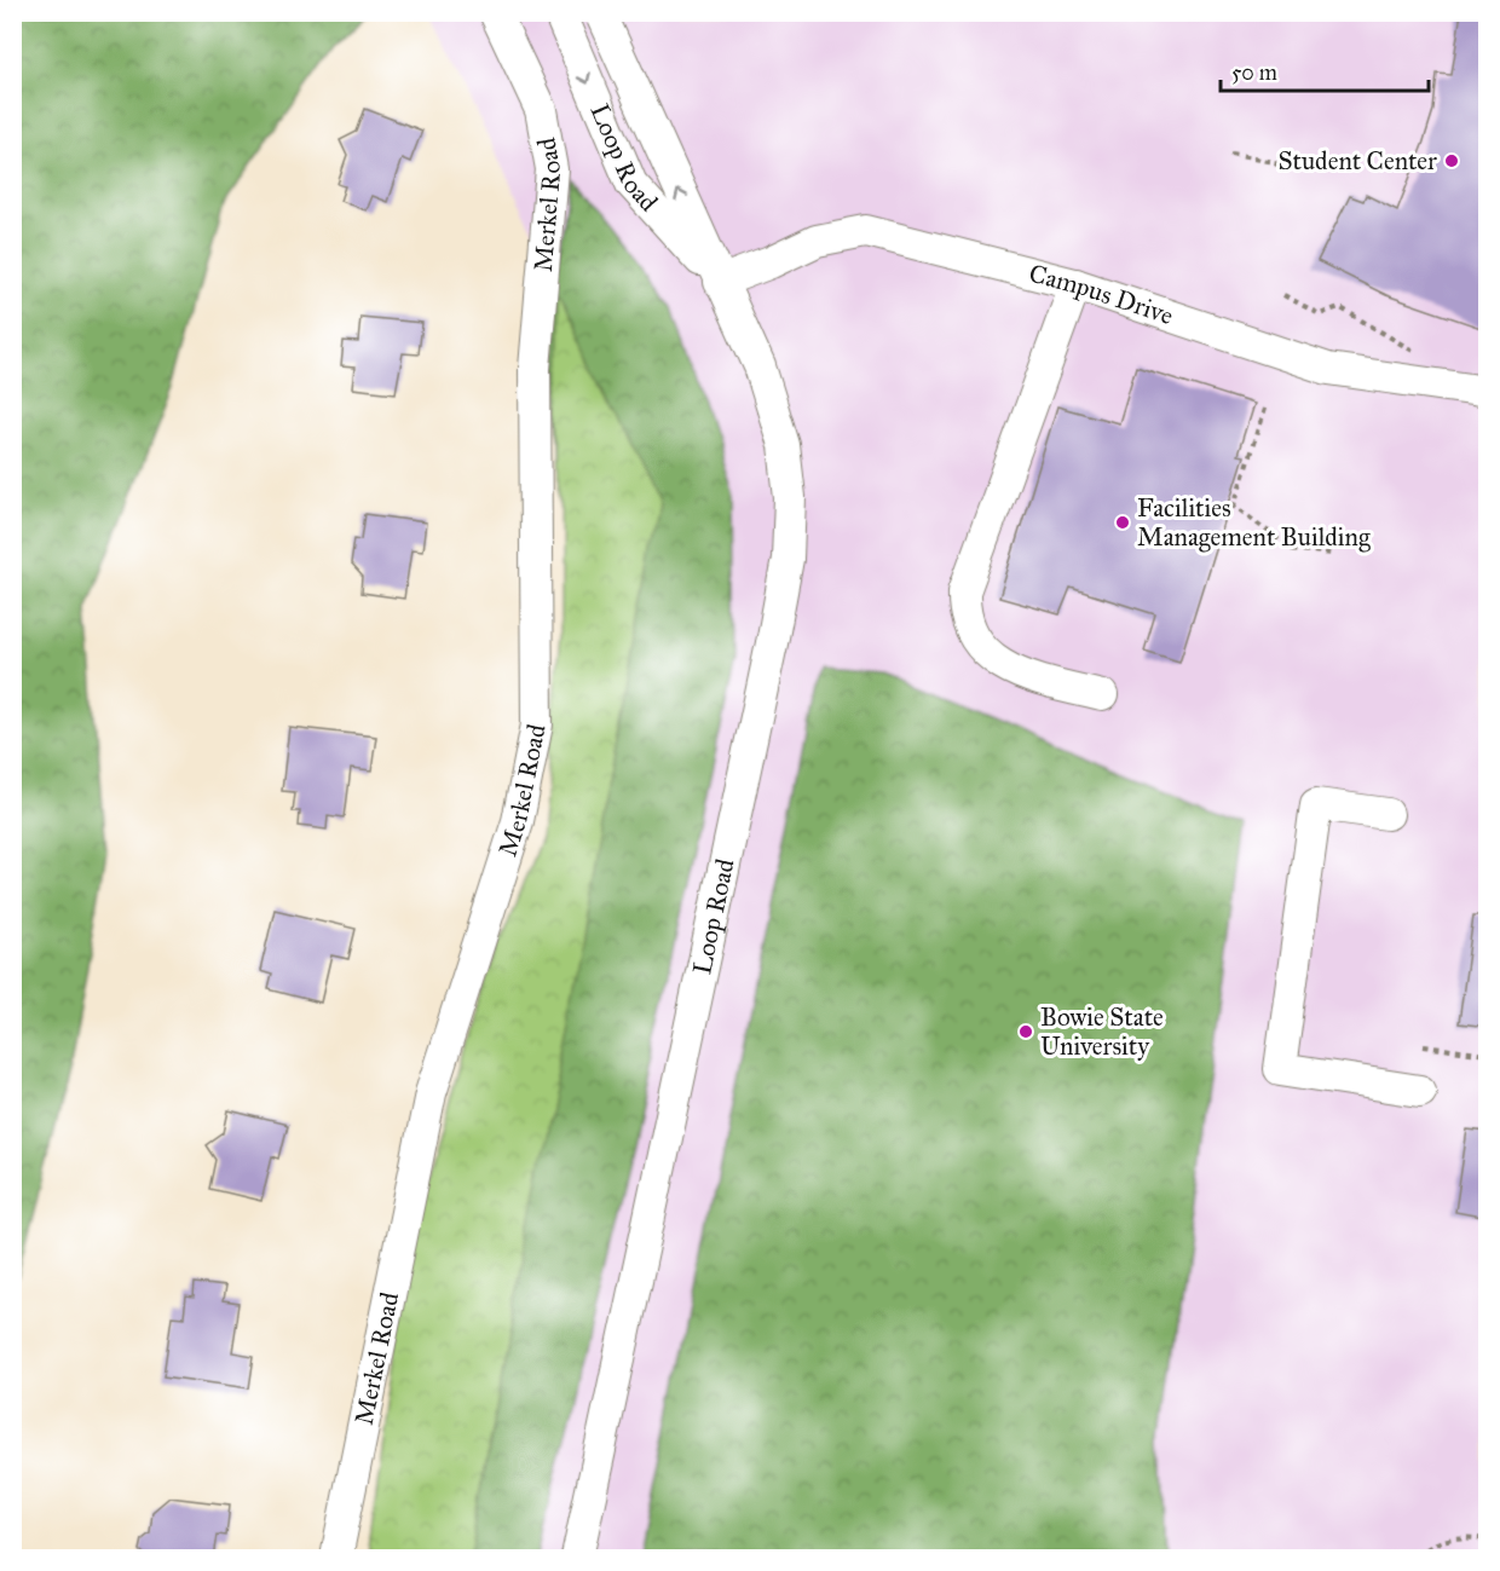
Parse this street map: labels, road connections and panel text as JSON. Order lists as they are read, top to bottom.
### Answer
{
  "streets": {
    "street": ["Loop Road", "Merkel Road", "Campus Drive"]
  },
  "crossings": [
    ["Loop Road", "Campus Drive"]
  ],
  "places": ["Student Center", "Facilities Management Building", "Bowie State University"],
  "scale_bar": "50 m"
}
